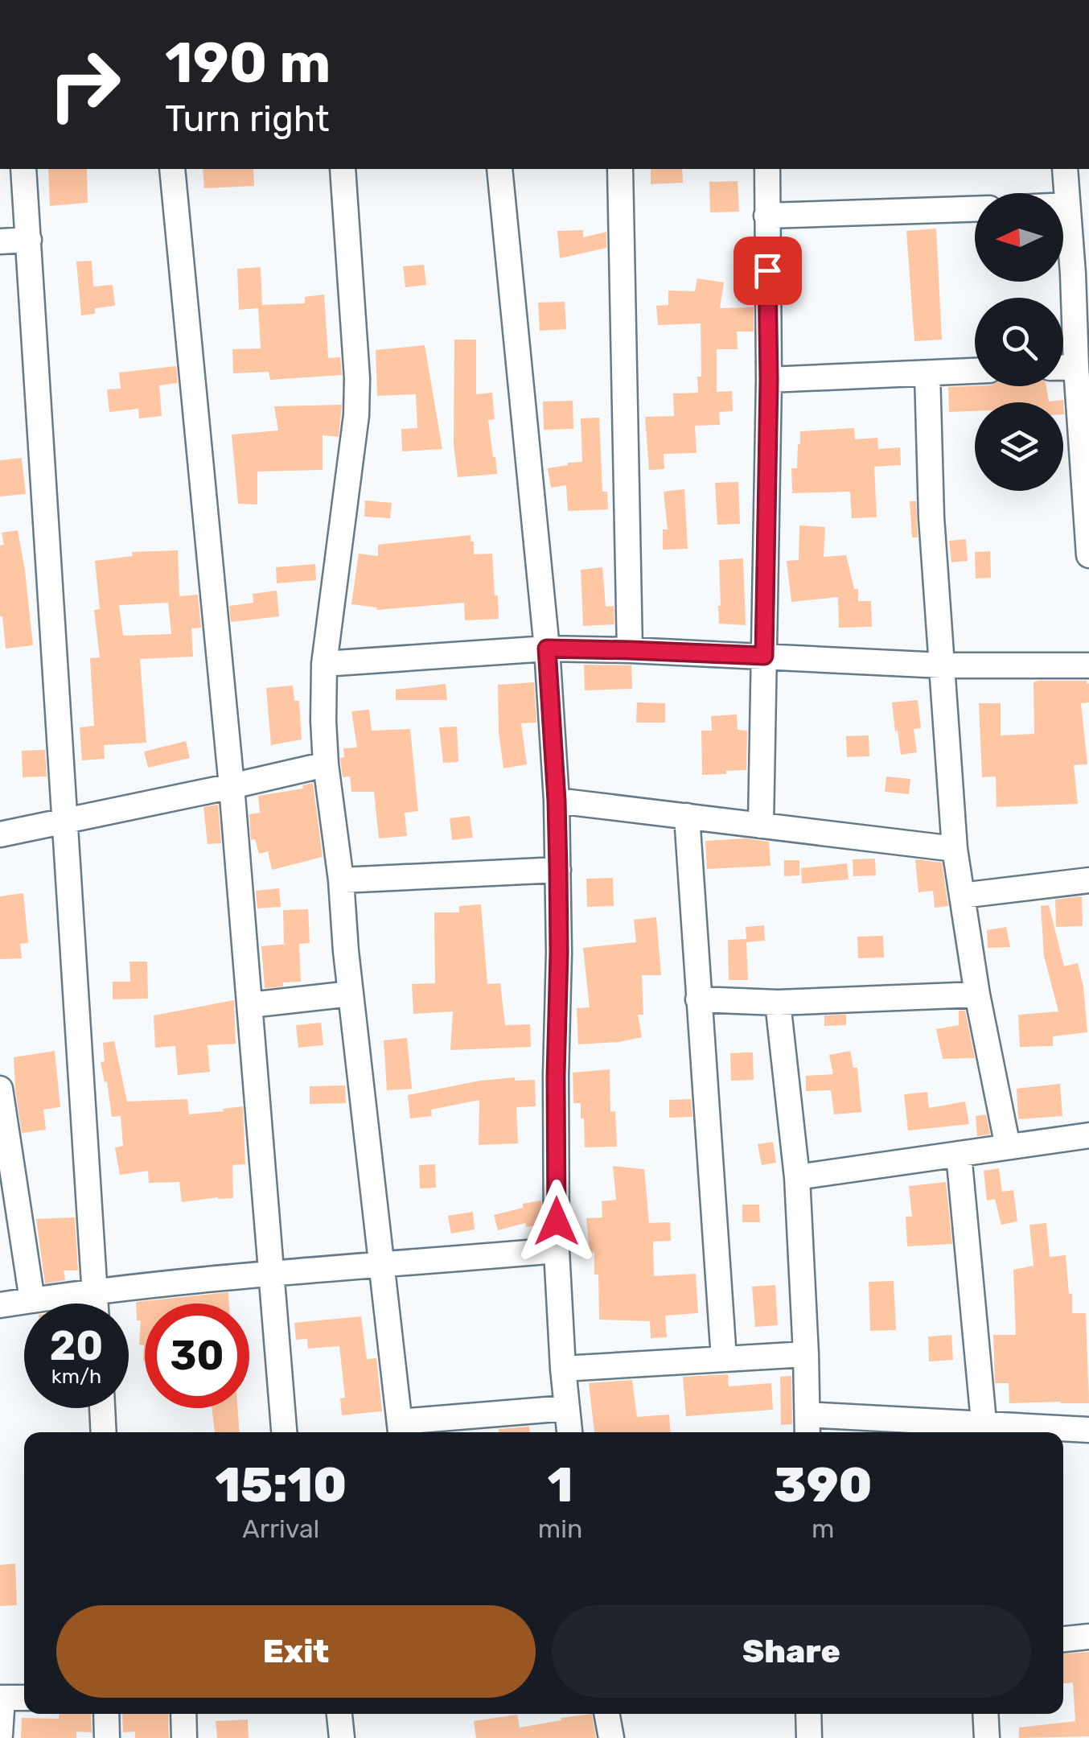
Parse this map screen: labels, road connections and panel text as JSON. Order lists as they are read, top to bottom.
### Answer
{
  "north": "left",
  "page": {
    "turn": ["190 m", "Turn right"],
    "speed": "20 km/h",
    "limit": "30",
    "eta": [
      "15:10",
      "Arrival",
      "1",
      "min",
      "390",
      "m"
    ],
    "buttons": ["Exit", "Share"]
  }
}
